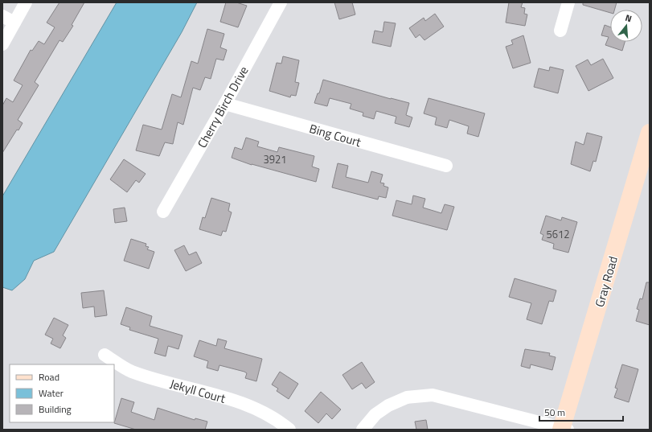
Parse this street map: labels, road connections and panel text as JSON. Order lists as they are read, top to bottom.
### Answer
{
  "streets": {
    "street": [
      "Cherry Birch Drive",
      "Bing Court",
      "Gray Road",
      "Jekyll Court"
    ]
  },
  "crossings": [
    ["Cherry Birch Drive", "Bing Court"]
  ],
  "house_numbers": ["3921", "5612"],
  "legend": ["Road", "Water", "Building"],
  "scale_bar": "50 m",
  "north": "top"
}
